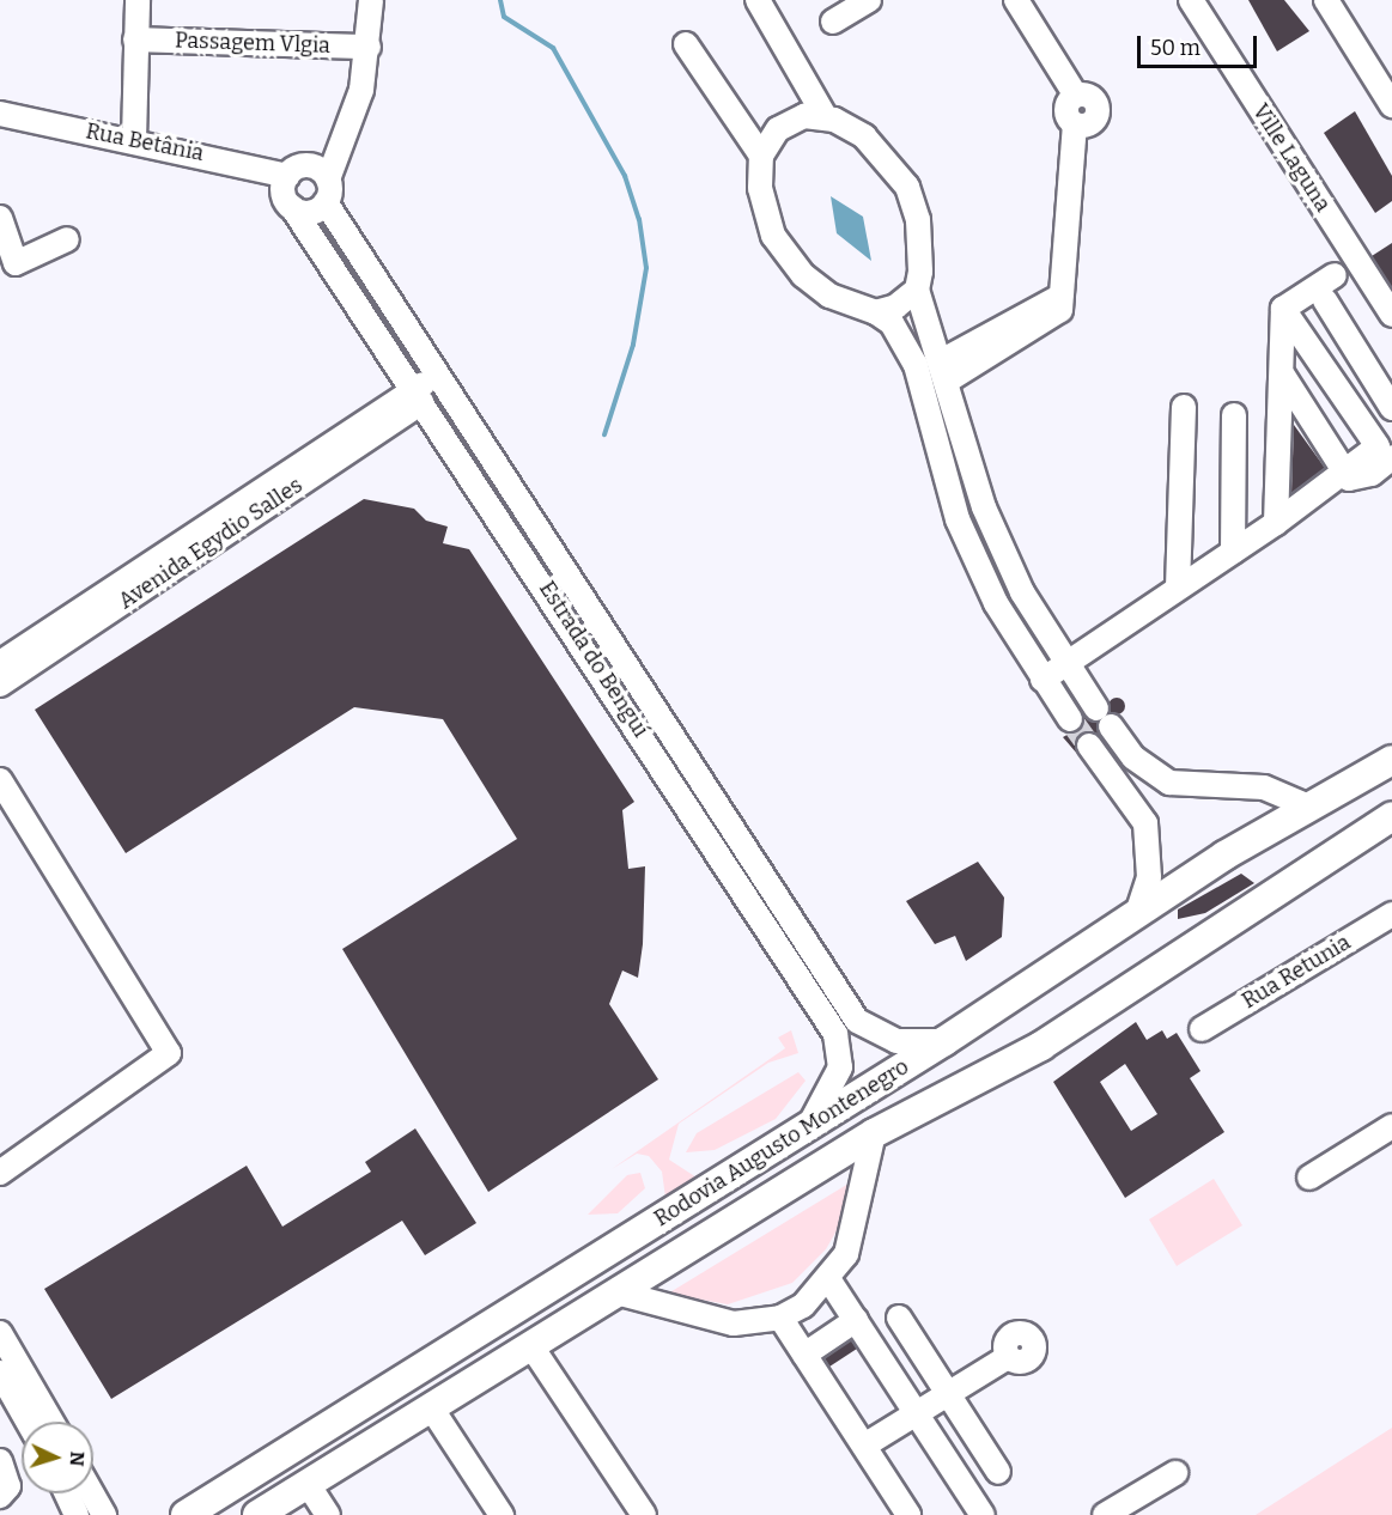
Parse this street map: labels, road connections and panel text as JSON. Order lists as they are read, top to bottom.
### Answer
{
  "streets": {
    "main road": ["Rodovia Augusto Montenegro"],
    "street": [
      "Passagem Vlgia",
      "Rua Betânia",
      "Ville Laguna",
      "Avenida Egydio Salles",
      "Estrada do Benguí",
      "Rua Retunia"
    ]
  },
  "crossings": [
    ["Avenida Egydio Salles", "Estrada do Benguí"]
  ],
  "scale_bar": "50 m",
  "north": "right"
}
